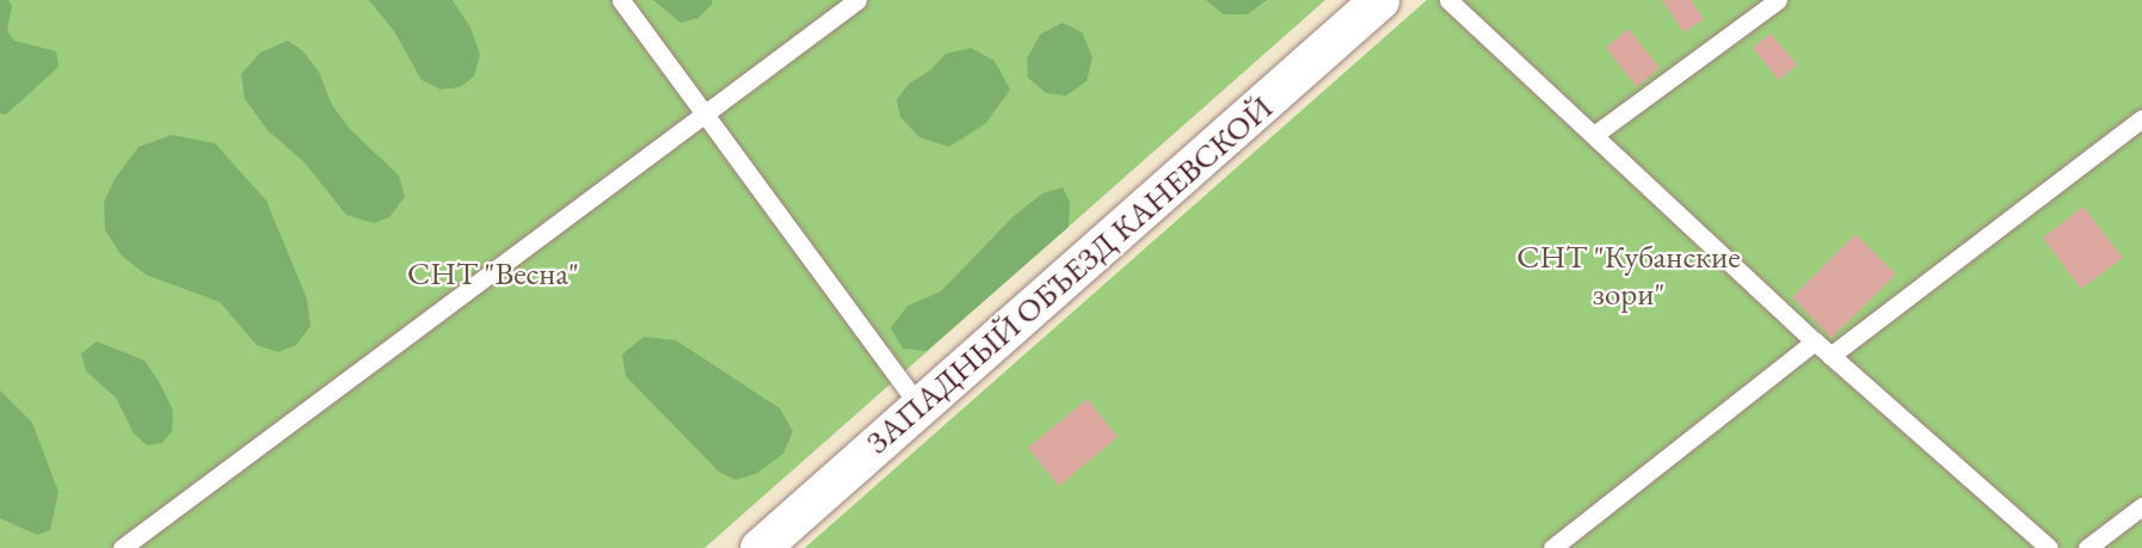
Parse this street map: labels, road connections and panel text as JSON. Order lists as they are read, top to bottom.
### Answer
{
  "streets": {
    "main road": ["ЗАПАДНЫЙ ОБЪЕЗД КАНЕВСКОЙ"]
  },
  "parks": ["СНТ \"Кубанские зори\"", "СНТ \"Весна\""]
}
